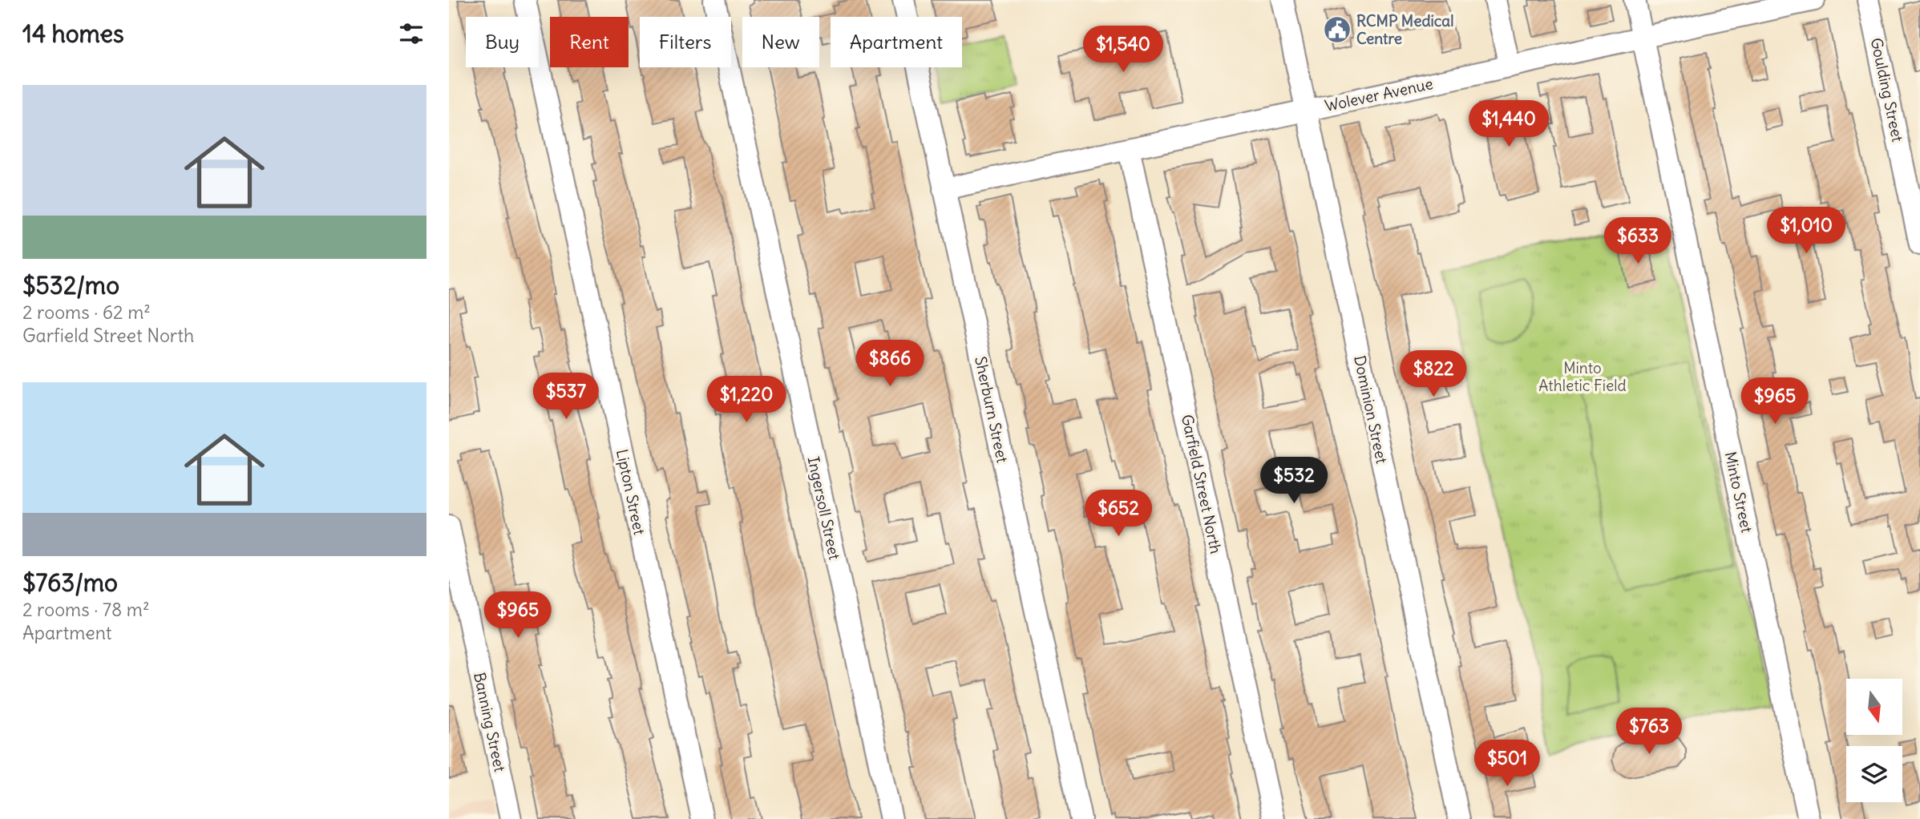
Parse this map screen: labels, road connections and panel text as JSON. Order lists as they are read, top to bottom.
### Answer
{
  "streets": {
    "street": [
      "Goulding Street",
      "Wolever Avenue",
      "Sherburn Street",
      "Dominion Street",
      "Garfield Street North",
      "Lipton Street",
      "Minto Street",
      "Ingersoll Street",
      "Banning Street"
    ]
  },
  "crossings": [
    ["Wolever Avenue", "Sherburn Street"],
    ["Wolever Avenue", "Dominion Street"],
    ["Wolever Avenue", "Garfield Street North"],
    ["Wolever Avenue", "Minto Street"]
  ],
  "parks": ["Minto Athletic Field"],
  "places": {
    "public building": ["RCMP Medical Centre"]
  },
  "north": "bottom",
  "page": {
    "heading": "14 homes",
    "chip": [
      "Buy",
      "Rent",
      "Filters",
      "New",
      "Apartment"
    ],
    "price": [
      "$1,540",
      "$1,440",
      "$1,010",
      "$633",
      "$866",
      "$822",
      "$537",
      "$1,220",
      "$965",
      "$532",
      "$652",
      "$965",
      "$763",
      "$501"
    ],
    "list": [
      {
        "name": "$532/mo",
        "note": "2 rooms · 62 m² · Garfield Street North"
      },
      {
        "name": "$763/mo",
        "note": "2 rooms · 78 m² · Apartment"
      }
    ]
  }
}
